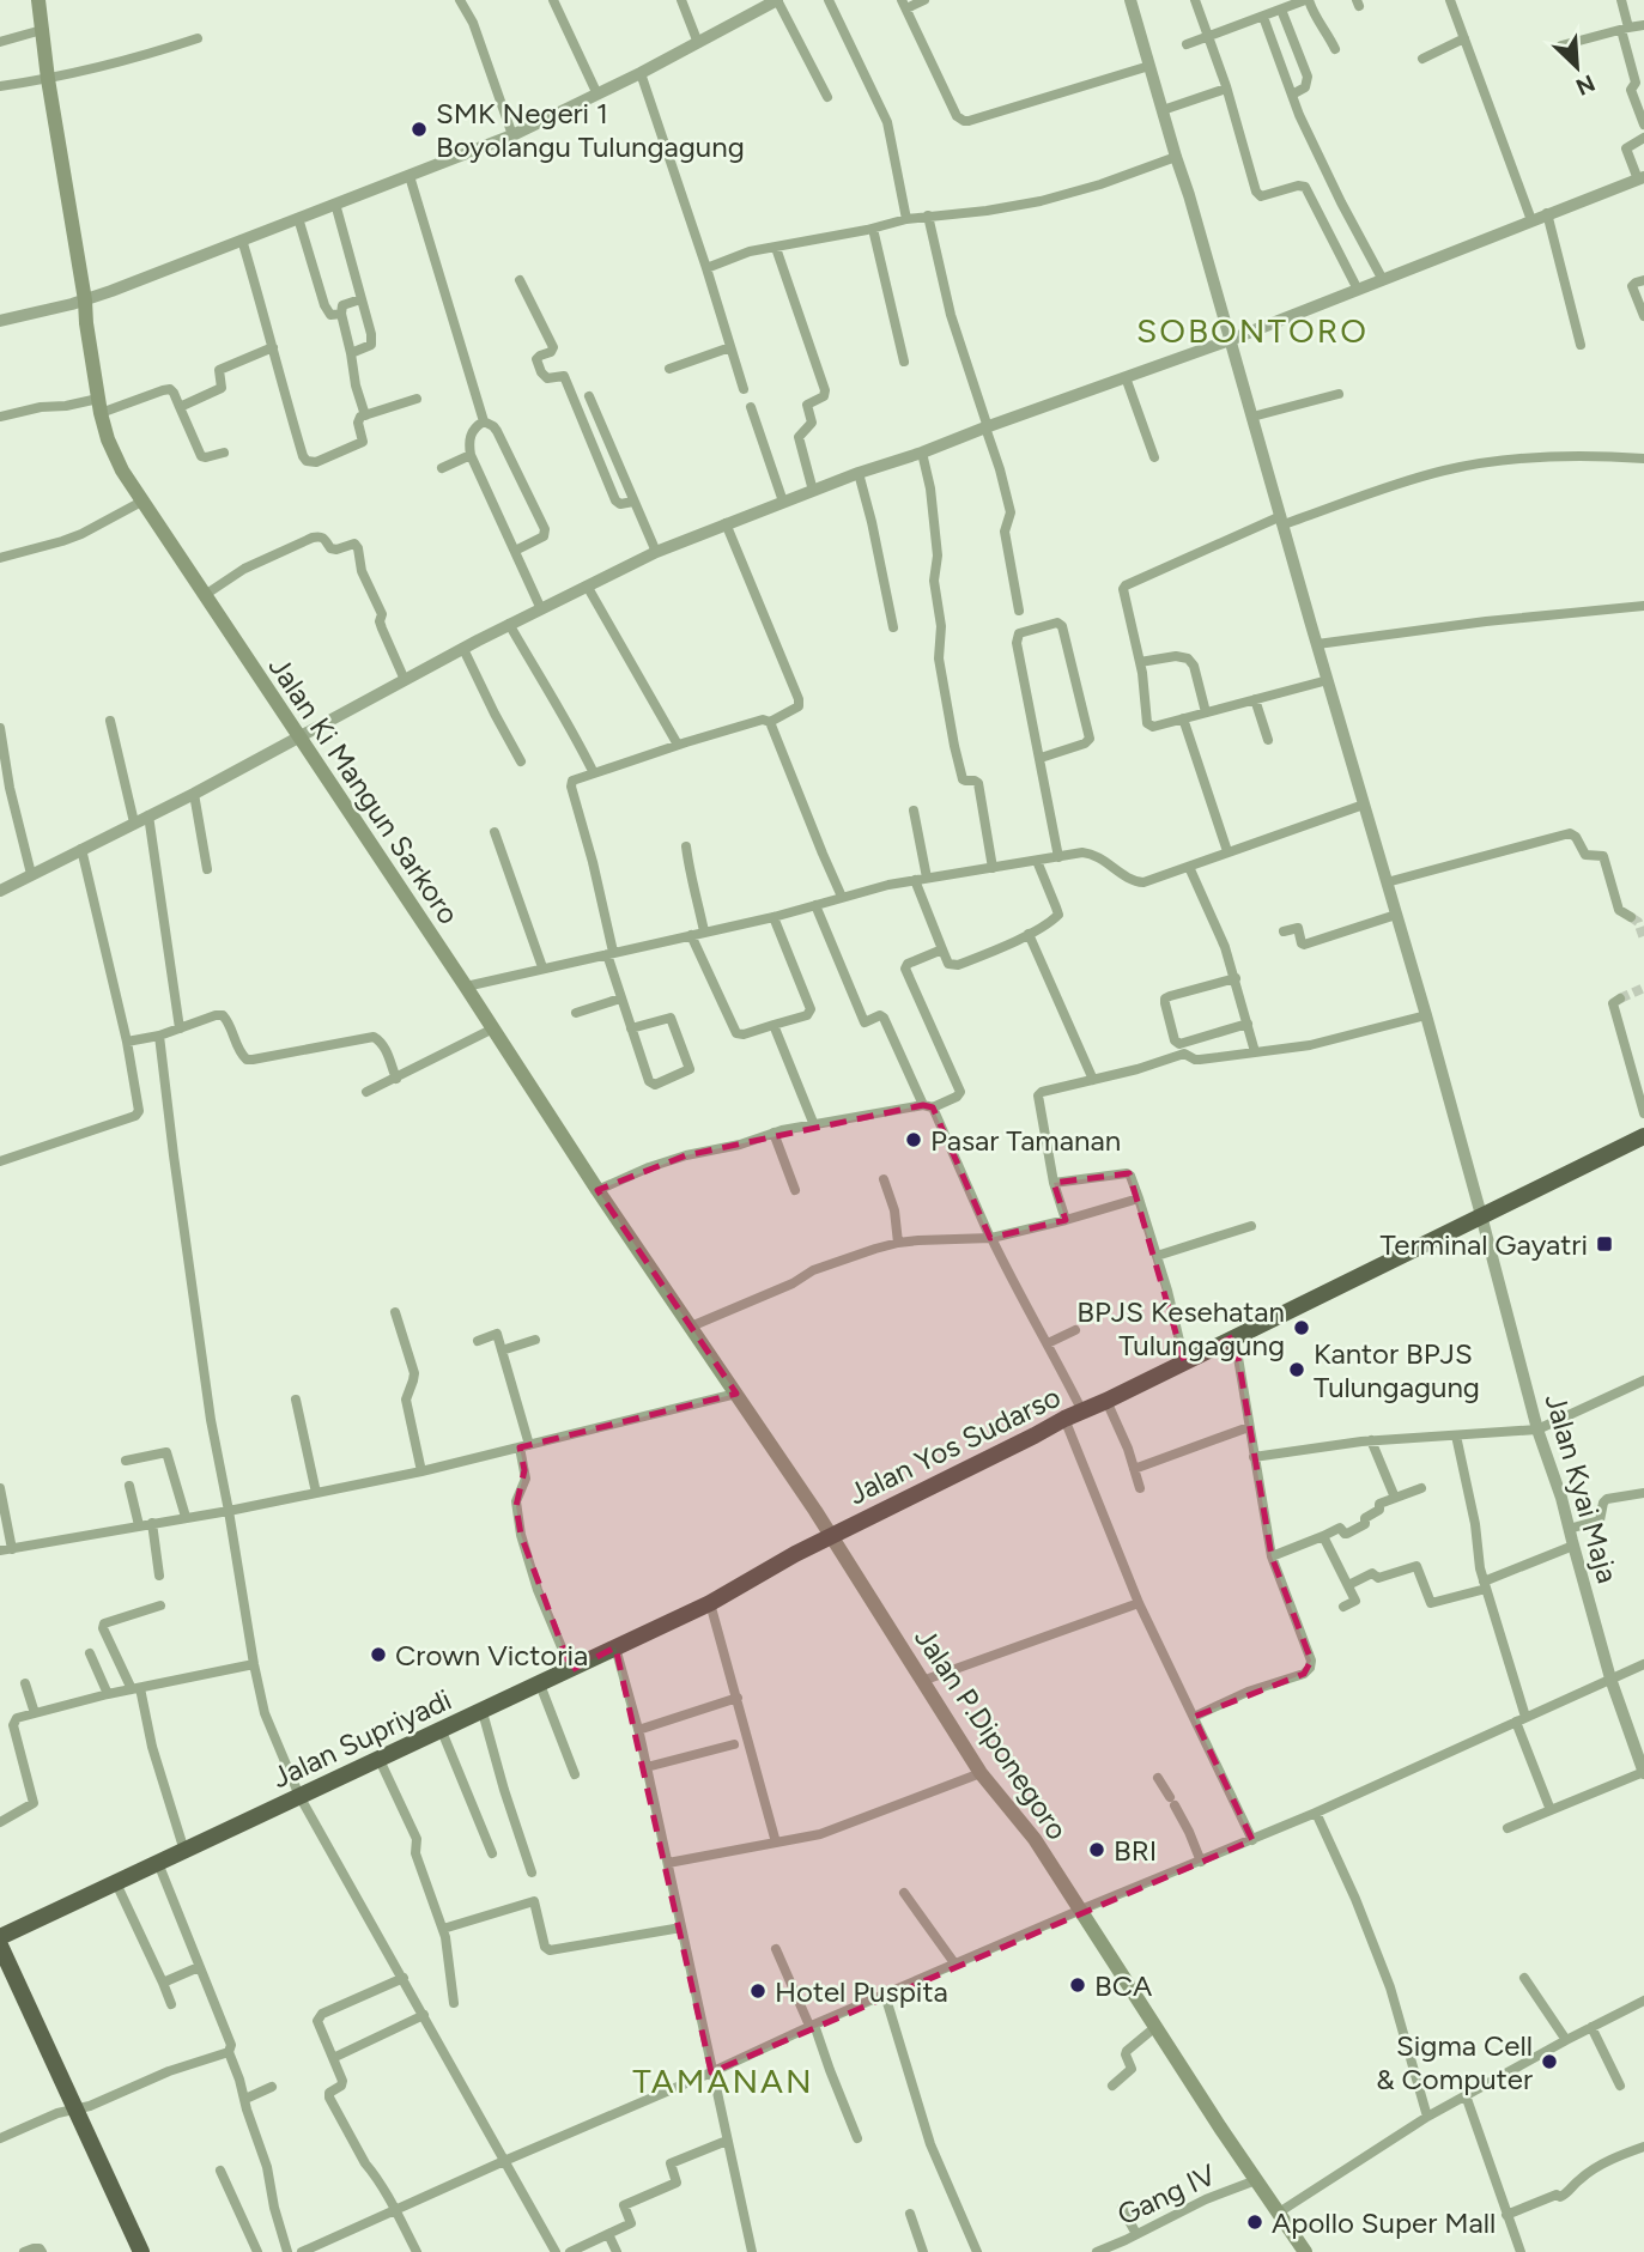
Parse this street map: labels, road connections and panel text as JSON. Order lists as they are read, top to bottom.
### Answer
{
  "streets": {
    "highway": ["Jalan Yos Sudarso", "Jalan Supriyadi"],
    "main road": ["Jalan Ki Mangun Sarkoro", "Jalan P.Diponegoro"],
    "street": ["Jalan Kyai Maja", "Gang IV"]
  },
  "crossings": [
    ["Jalan Ki Mangun Sarkoro", "Jalan Yos Sudarso"],
    ["Jalan Ki Mangun Sarkoro", "Jalan P.Diponegoro"],
    ["Jalan Ki Mangun Sarkoro", "Jalan Supriyadi"],
    ["Jalan Yos Sudarso", "Jalan Kyai Maja"],
    ["Jalan Yos Sudarso", "Jalan P.Diponegoro"],
    ["Jalan Yos Sudarso", "Jalan Supriyadi"],
    ["Jalan P.Diponegoro", "Jalan Supriyadi"],
    ["Jalan P.Diponegoro", "Gang IV"]
  ],
  "districts": ["SOBONTORO", "TAMANAN"],
  "places": {
    "other": [
      "SMK Negeri 1 Boyolangu Tulungagung",
      "Pasar Tamanan",
      "BPJS Kesehatan Tulungagung",
      "Kantor BPJS Tulungagung",
      "Crown Victoria",
      "BRI",
      "BCA",
      "Hotel Puspita",
      "Sigma Cell & Computer",
      "Apollo Super Mall"
    ],
    "transit": ["Terminal Gayatri"]
  },
  "north": "bottom right"
}
